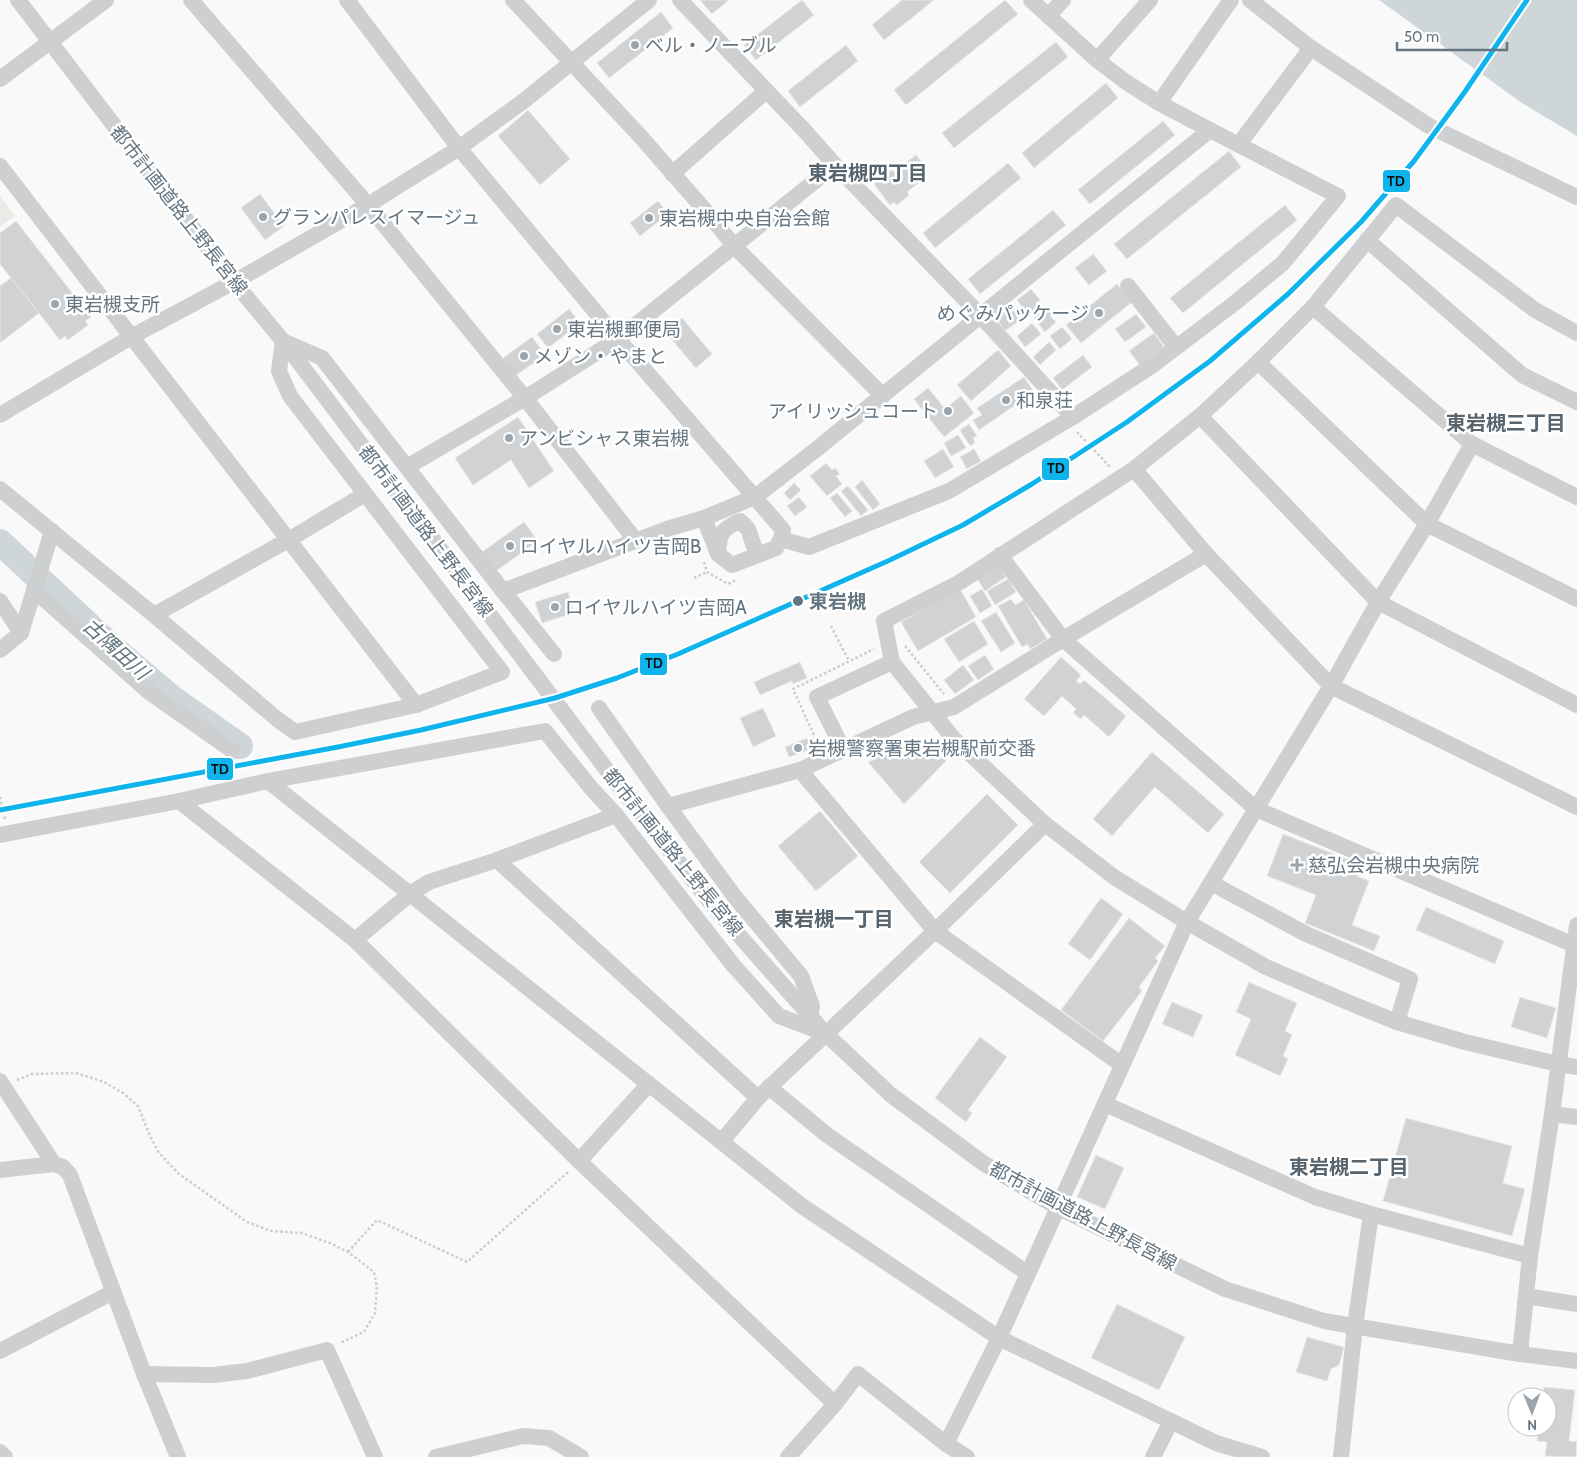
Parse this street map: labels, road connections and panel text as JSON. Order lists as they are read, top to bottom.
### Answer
{
  "streets": {
    "street": ["都市計画道路上野長宮線"]
  },
  "districts": [
    "東岩槻四丁目",
    "東岩槻三丁目",
    "東岩槻一丁目",
    "東岩槻二丁目"
  ],
  "water": ["古隅田川"],
  "places": {
    "other": [
      "ベル・ノーブル",
      "グランパレスイマージュ",
      "東岩槻中央自治会館",
      "東岩槻支所",
      "めぐみパッケージ",
      "東岩槻郵便局",
      "メゾン・やまと",
      "和泉荘",
      "アイリッシュコート",
      "アンビシャス東岩槻",
      "ロイヤルハイツ吉岡B",
      "東岩槻",
      "ロイヤルハイツ吉岡A",
      "岩槻警察署東岩槻駅前交番"
    ],
    "health": ["慈弘会岩槻中央病院"]
  },
  "lines": ["transit line TD"],
  "scale_bar": "50 m",
  "north": "bottom"
}
